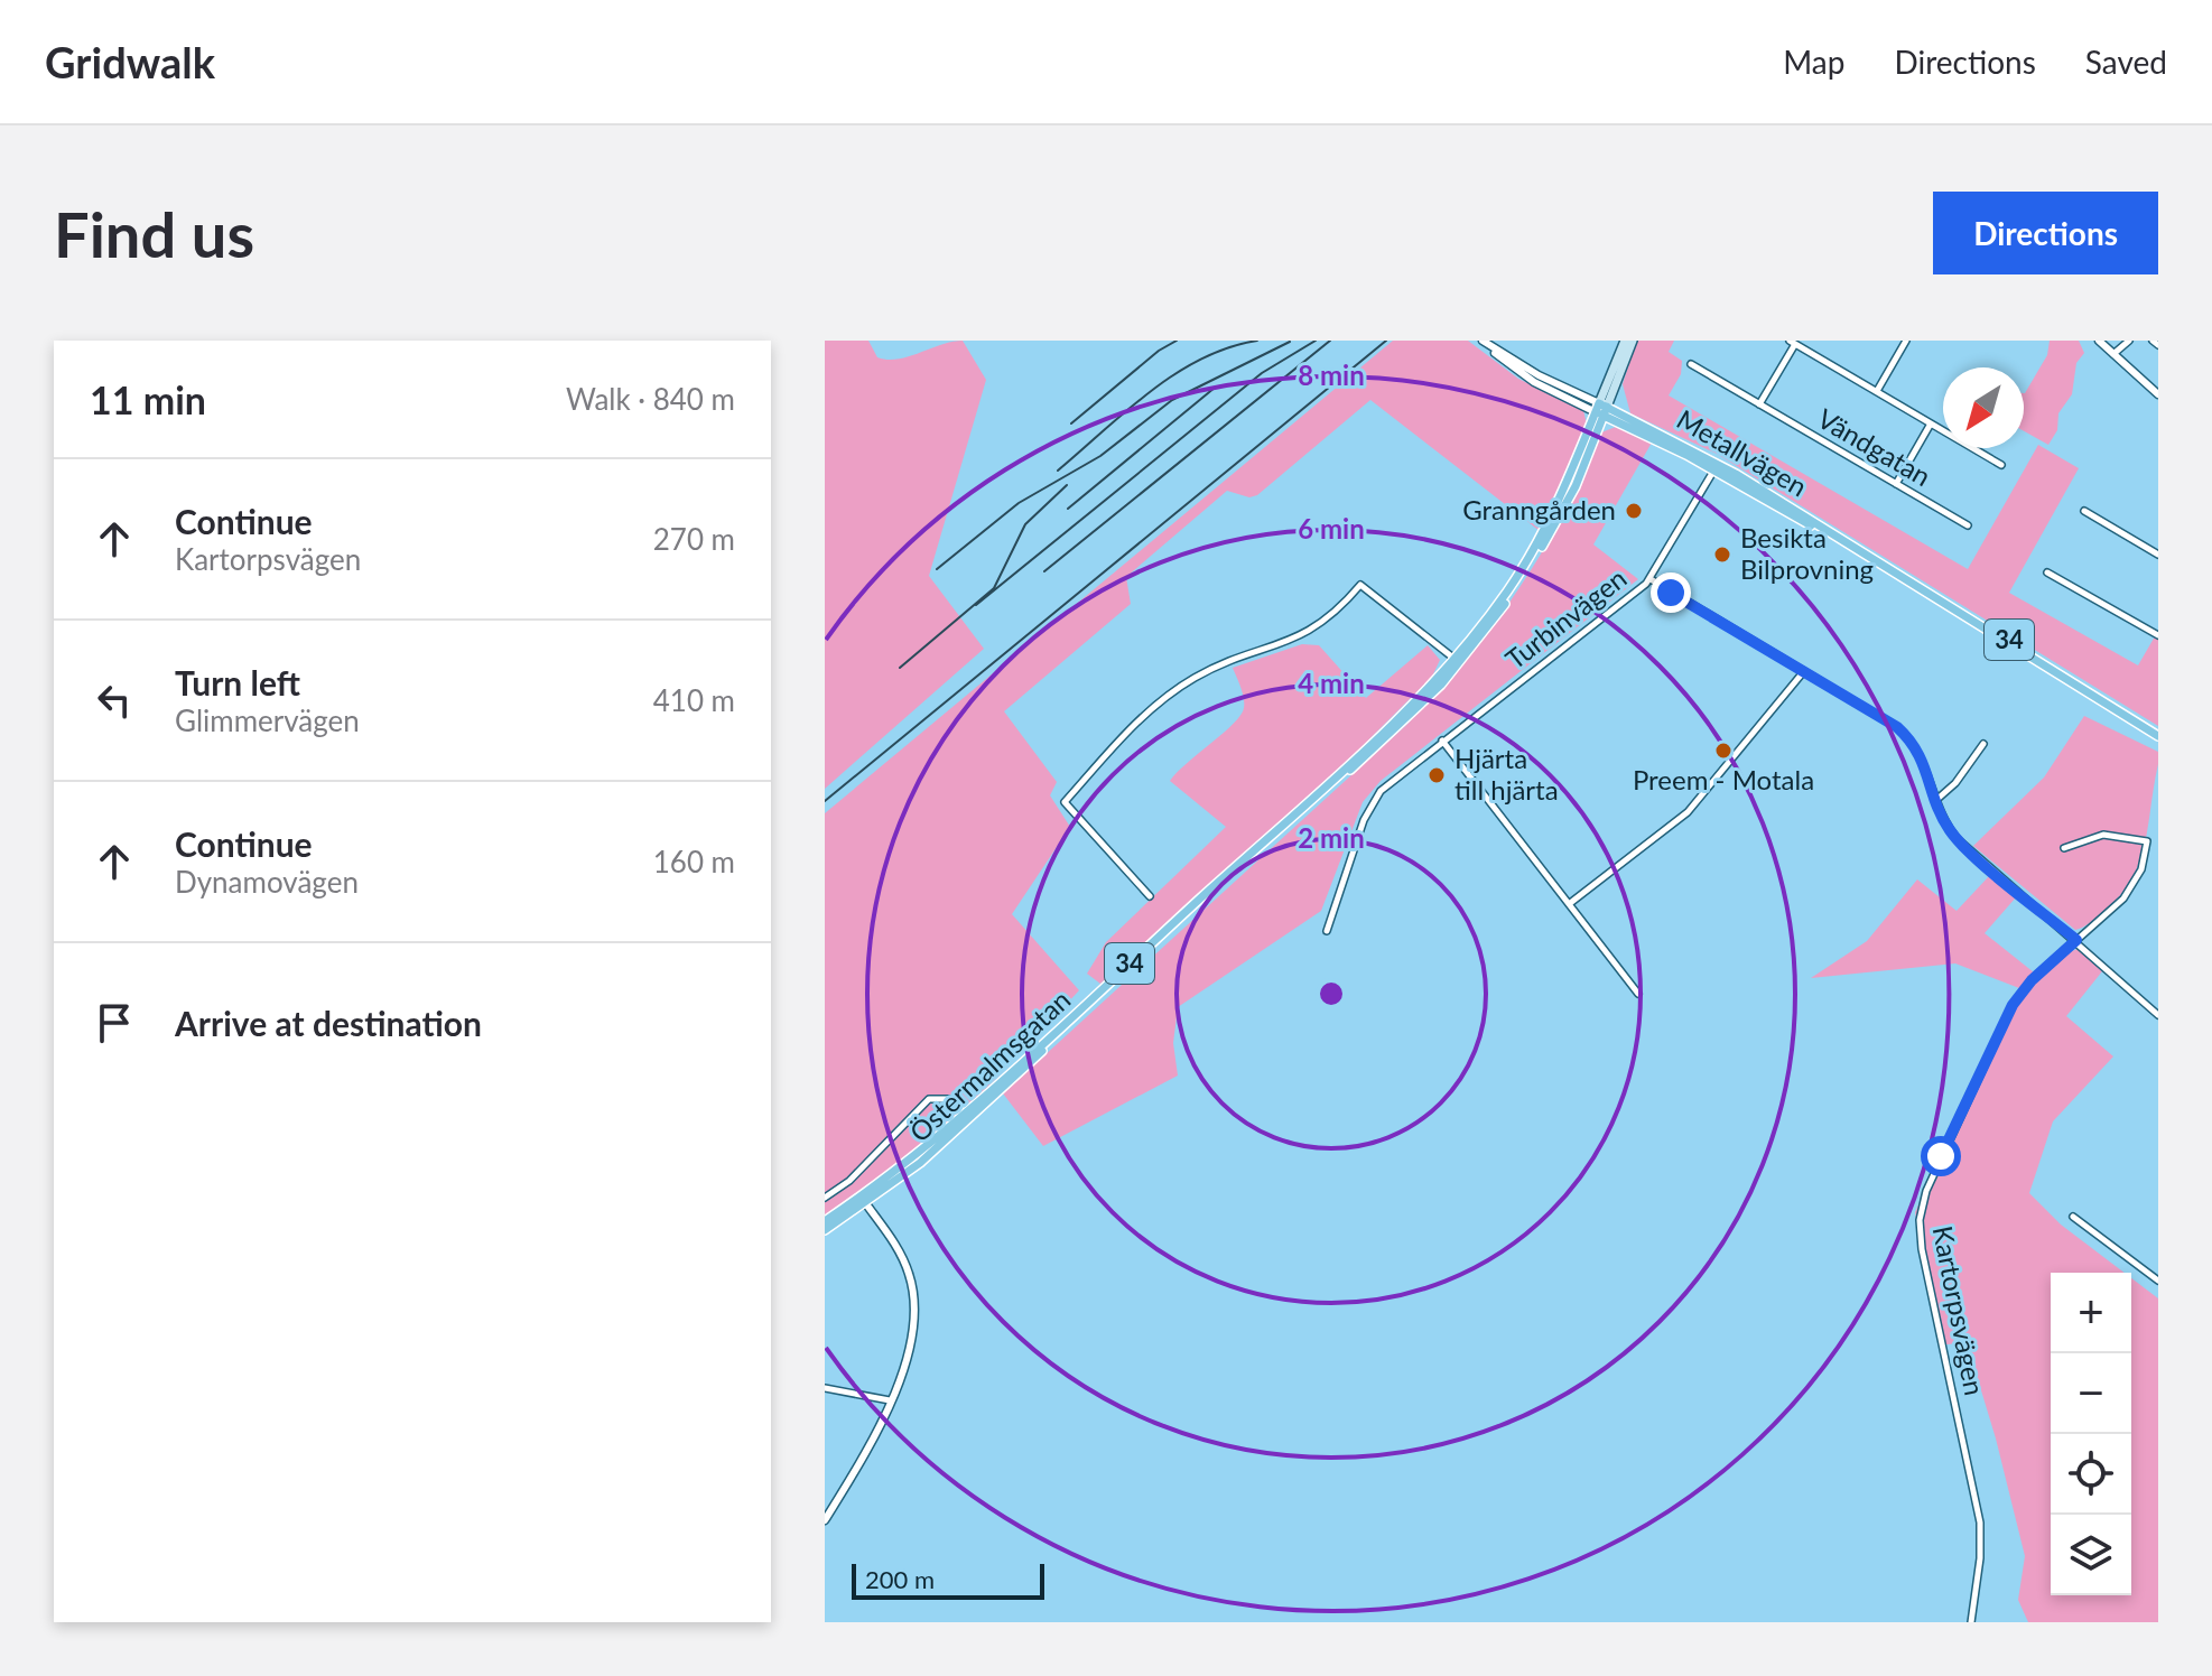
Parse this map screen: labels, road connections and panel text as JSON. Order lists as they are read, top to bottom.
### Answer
{
  "streets": {
    "main road": ["Metallvägen", "34", "Östermalmsgatan"],
    "street": ["Vändgatan", "Turbinvägen", "Kartorpsvägen"]
  },
  "crossings": [
    ["Metallvägen", "Turbinvägen"],
    ["Metallvägen", "Östermalmsgatan"]
  ],
  "places": [
    "Granngården",
    "Besikta Bilprovning",
    "Preem - Motala",
    "Hjärta till hjärta"
  ],
  "scale_bar": "200 m",
  "north": "bottom left",
  "page": {
    "header": "Gridwalk",
    "nav": ["Map", "Directions", "Saved"],
    "buttons": "Directions",
    "title": "Find us",
    "heading": ["11 min", "Walk · 840 m"],
    "list": [
      ["Continue", "Kartorpsvägen", "270 m"],
      ["Turn left", "Glimmervägen", "410 m"],
      ["Continue", "Dynamovägen", "160 m"],
      "Arrive at destination"
    ],
    "map_buttons": ["+", "−"],
    "scale": "200 m"
  },
  "rings": [
    "8 min",
    "6 min",
    "4 min",
    "2 min"
  ]
}
